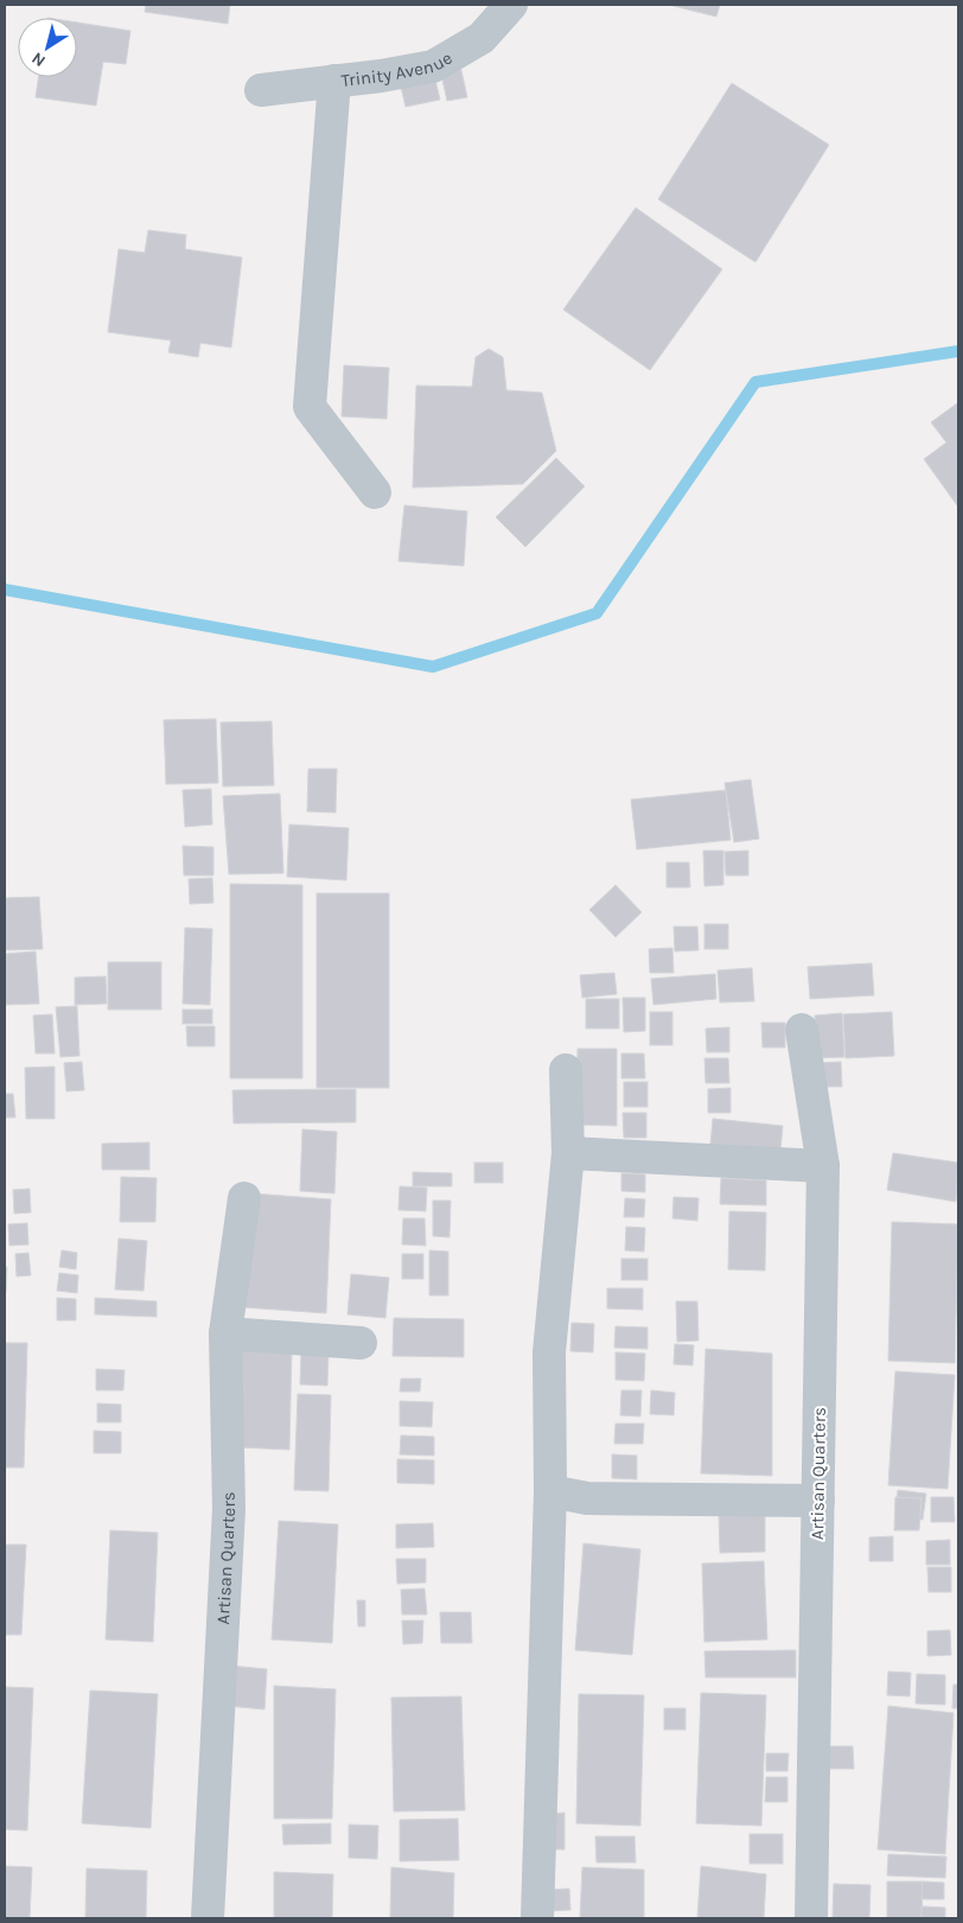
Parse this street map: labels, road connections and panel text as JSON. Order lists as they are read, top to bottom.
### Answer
{
  "streets": {
    "street": ["Trinity Avenue", "Artisan Quarters"]
  },
  "north": "bottom left"
}
